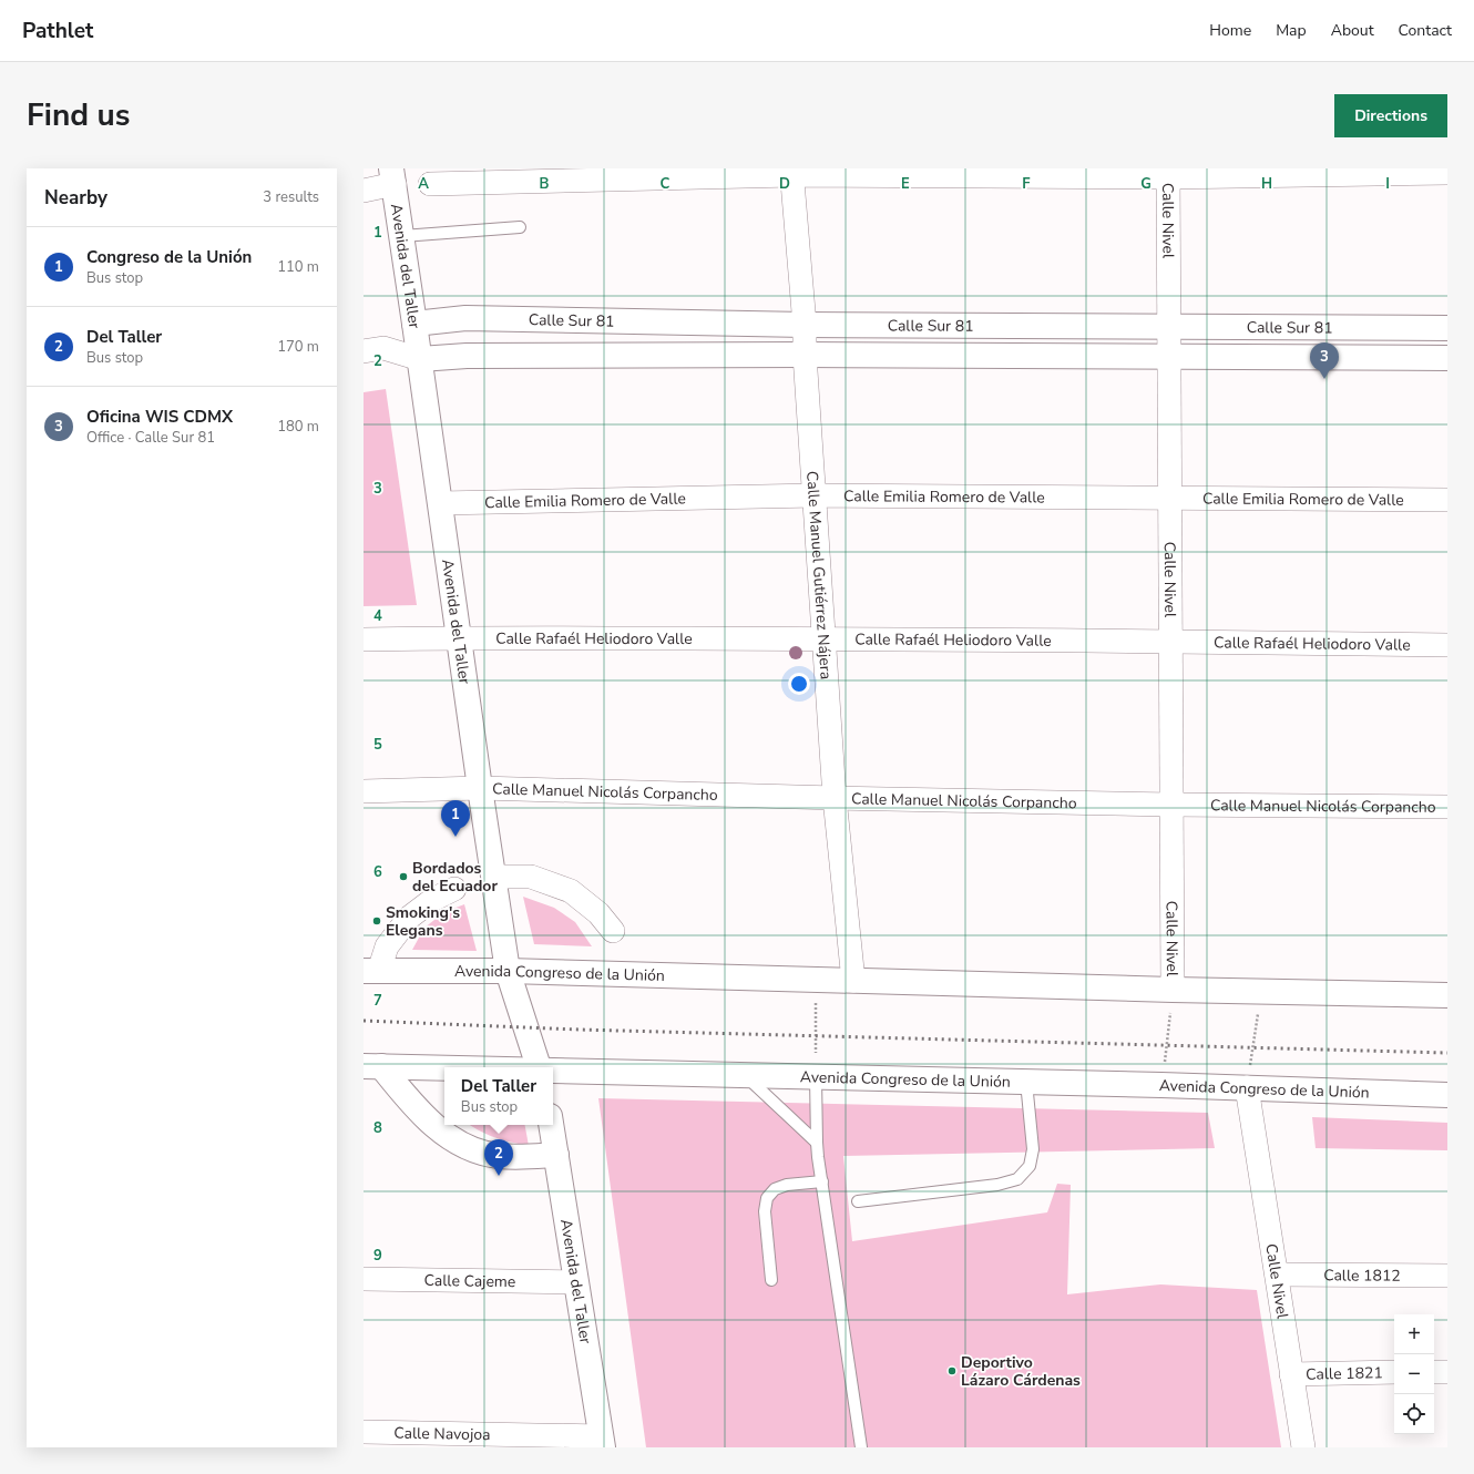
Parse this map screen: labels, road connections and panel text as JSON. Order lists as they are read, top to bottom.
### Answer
{
  "streets": {
    "main road": ["Avenida del Taller", "Calle Sur 81", "Avenida Congreso de la Unión"],
    "street": [
      "Calle Nivel",
      "Calle Emilia Romero de Valle",
      "Calle Manuel Gutiérrez Nájera",
      "Calle Rafaél Heliodoro Valle",
      "Calle Manuel Nicolás Corpancho",
      "Calle 1812",
      "Calle Cajeme",
      "Calle 1821",
      "Calle Navojoa"
    ]
  },
  "crossings": [
    ["Calle Nivel", "Calle Sur 81"],
    ["Calle Nivel", "Calle Emilia Romero de Valle"],
    ["Calle Nivel", "Calle Rafaél Heliodoro Valle"],
    ["Calle Nivel", "Calle Manuel Nicolás Corpancho"],
    ["Calle Nivel", "Avenida Congreso de la Unión"],
    ["Calle Nivel", "Calle 1812"],
    ["Calle Nivel", "Calle 1821"],
    ["Avenida del Taller", "Calle Sur 81"],
    ["Avenida del Taller", "Calle Emilia Romero de Valle"],
    ["Avenida del Taller", "Calle Rafaél Heliodoro Valle"],
    ["Avenida del Taller", "Calle Manuel Nicolás Corpancho"],
    ["Avenida del Taller", "Avenida Congreso de la Unión"],
    ["Avenida del Taller", "Calle Cajeme"],
    ["Avenida del Taller", "Calle Navojoa"],
    ["Calle Sur 81", "Calle Manuel Gutiérrez Nájera"],
    ["Calle Emilia Romero de Valle", "Calle Manuel Gutiérrez Nájera"],
    ["Calle Manuel Gutiérrez Nájera", "Calle Rafaél Heliodoro Valle"],
    ["Calle Manuel Gutiérrez Nájera", "Calle Manuel Nicolás Corpancho"],
    ["Calle Manuel Gutiérrez Nájera", "Avenida Congreso de la Unión"]
  ],
  "places": ["Bordados del Ecuador", "Smoking's Elegans", "Deportivo Lázaro Cárdenas"],
  "page": {
    "header": "Pathlet",
    "nav": [
      "Home",
      "Map",
      "About",
      "Contact"
    ],
    "title": "Find us",
    "buttons": "Directions",
    "heading": ["Nearby", "3 results"],
    "list": [
      {
        "mark": "1",
        "name": "Congreso de la Unión",
        "note": "Bus stop",
        "value": "110 m"
      },
      {
        "mark": "2",
        "name": "Del Taller",
        "note": "Bus stop",
        "value": "170 m"
      },
      {
        "mark": "3",
        "name": "Oficina WIS CDMX",
        "note": "Office · Calle Sur 81",
        "value": "180 m"
      }
    ],
    "pins": ["3", "1", "2"],
    "popup": ["Del Taller", "Bus stop"],
    "map_buttons": ["+", "−"]
  },
  "grid": {
    "columns": [
      "A",
      "B",
      "C",
      "D",
      "E",
      "F",
      "G",
      "H",
      "I"
    ],
    "rows": [
      "1",
      "2",
      "3",
      "4",
      "5",
      "6",
      "7",
      "8",
      "9"
    ]
  }
}
